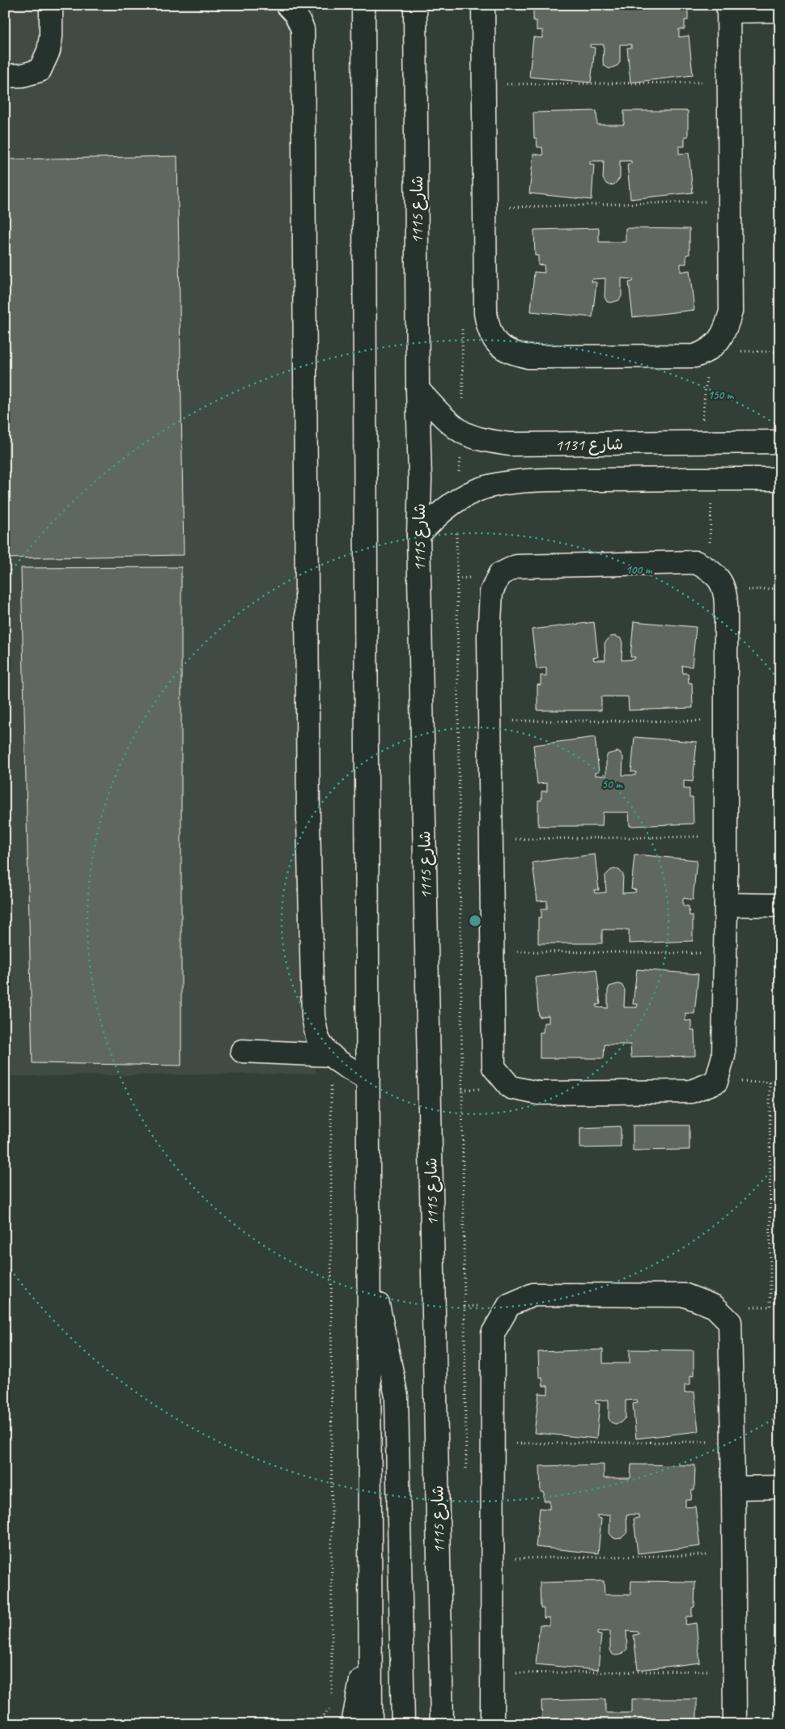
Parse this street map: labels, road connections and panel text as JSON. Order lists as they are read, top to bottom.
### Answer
{
  "streets": {
    "street": ["شارع 1115", "شارع 1131"]
  },
  "crossings": [
    ["شارع 1115", "شارع 1131"]
  ],
  "rings": ["150 m", "100 m", "50 m"]
}
